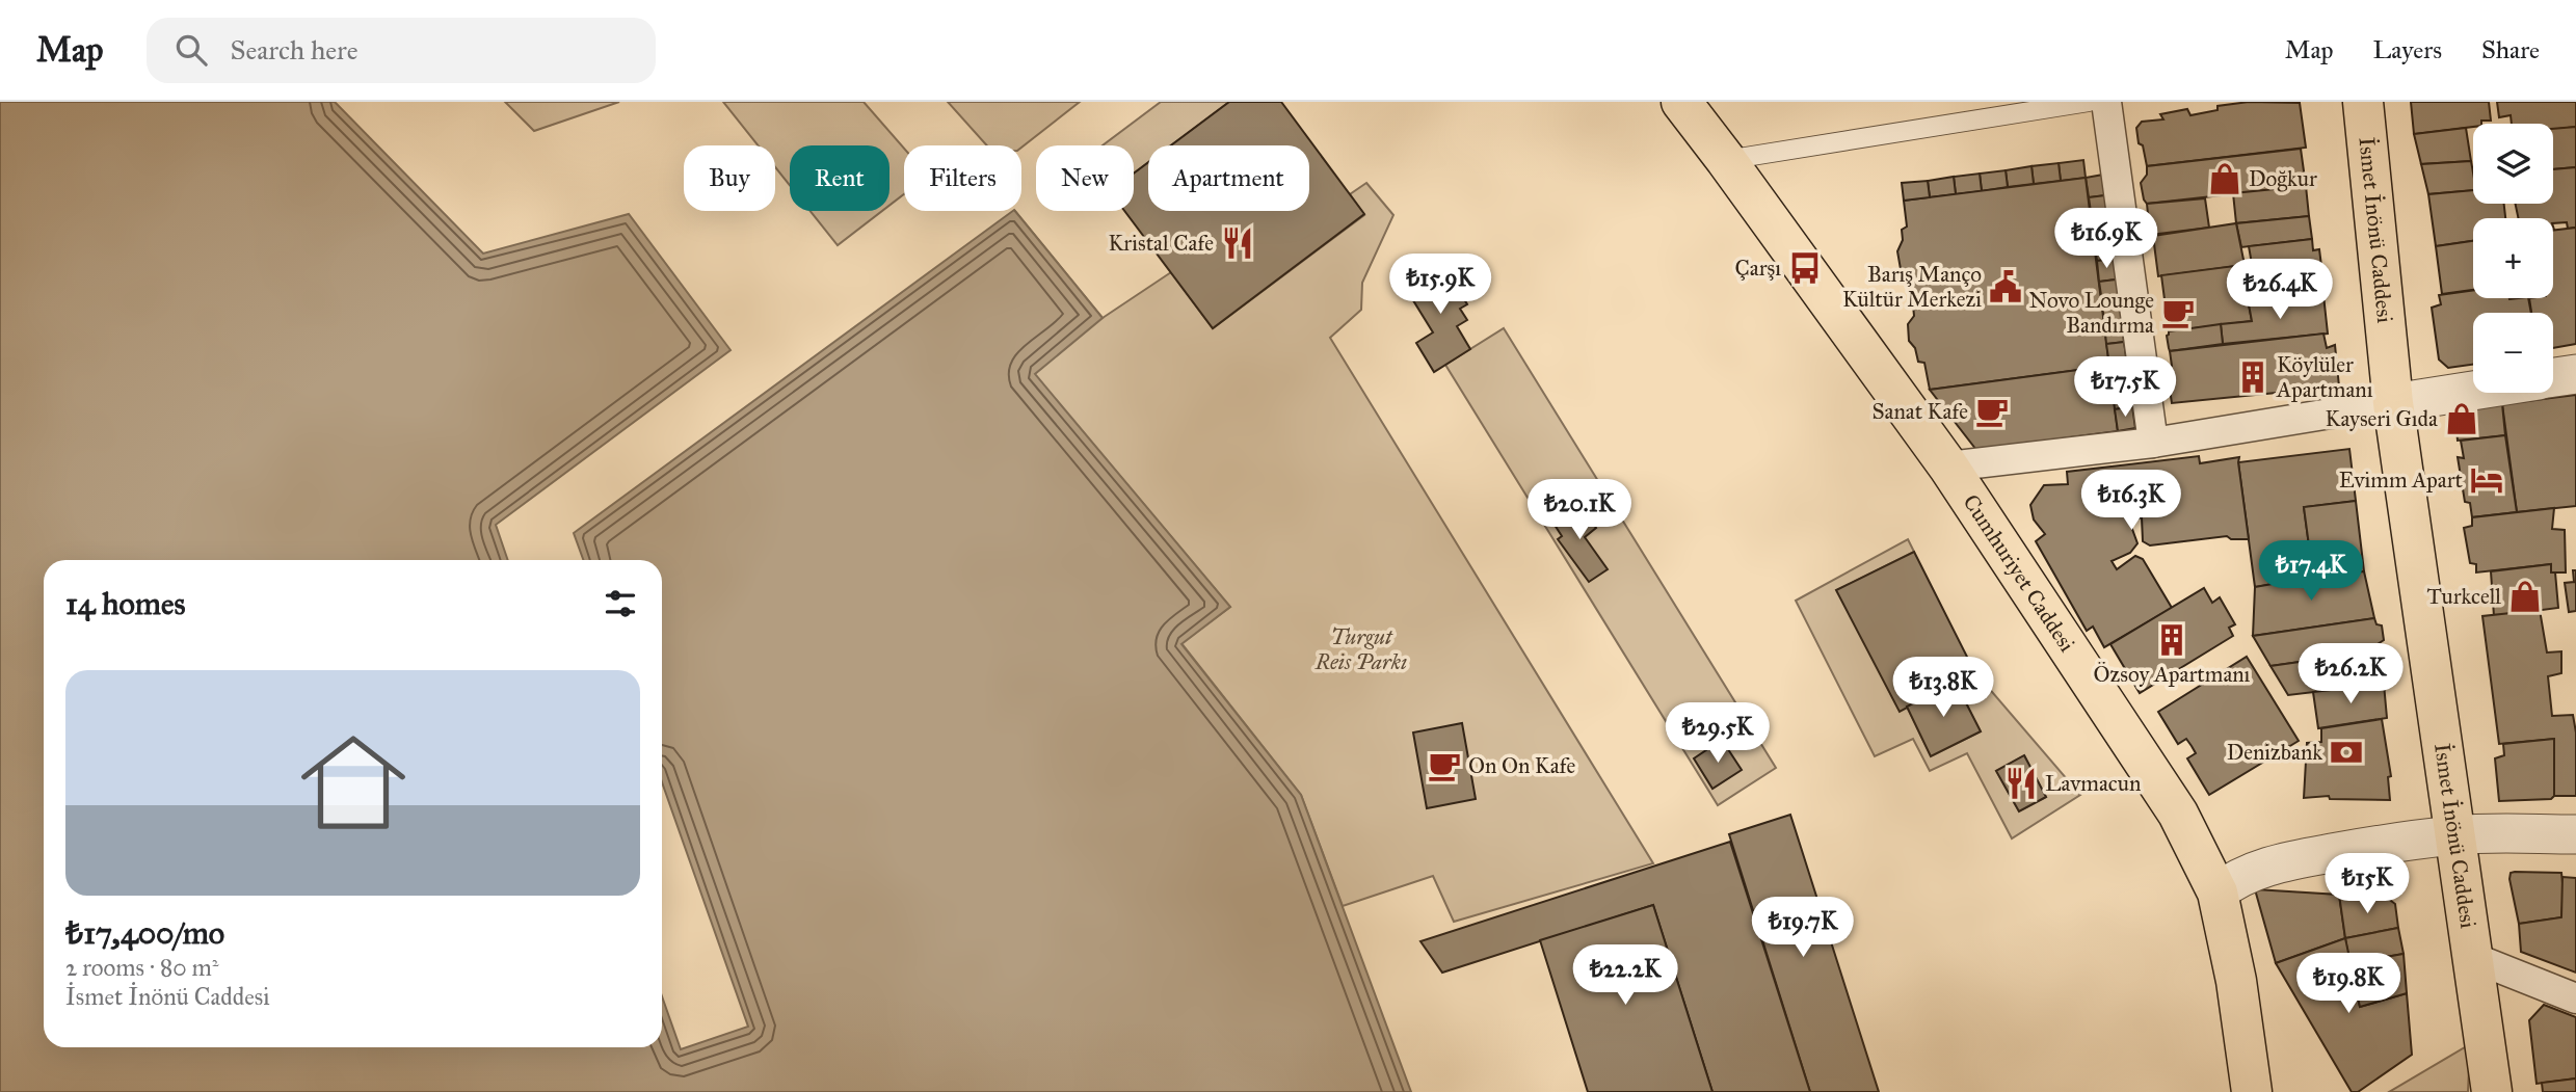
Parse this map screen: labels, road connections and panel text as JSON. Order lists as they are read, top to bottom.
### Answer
{
  "streets": {
    "main road": ["İsmet İnönü Caddesi", "Cumhuriyet Caddesi"]
  },
  "parks": ["Turgut Reis Parkı"],
  "places": {
    "shop": ["Doğkur", "Kayseri Gıda", "Turkcell"],
    "restaurant": ["Kristal Cafe", "Lavmacun"],
    "bus stop": ["Çarşı"],
    "public building": ["Barış Manço Kültür Merkezi"],
    "cafe": ["Novo Lounge Bandırma", "Sanat Kafe", "On On Kafe"],
    "building": ["Köylüler Apartmanı", "Özsoy Apartmanı"],
    "hotel": ["Evimm Apart"],
    "bank": ["Denizbank"]
  },
  "page": {
    "header": "Map",
    "search": "Search here",
    "nav": ["Map", "Layers", "Share"],
    "map_buttons": ["+", "−"],
    "chip": [
      "Buy",
      "Rent",
      "Filters",
      "New",
      "Apartment"
    ],
    "price": [
      "₺16.9K",
      "₺15.9K",
      "₺26.4K",
      "₺17.5K",
      "₺16.3K",
      "₺20.1K",
      "₺17.4K",
      "₺26.2K",
      "₺13.8K",
      "₺29.5K",
      "₺15K",
      "₺19.7K",
      "₺22.2K",
      "₺19.8K"
    ],
    "heading": "14 homes",
    "list": [
      {
        "name": "₺17,400/mo",
        "note": "2 rooms · 80 m² · İsmet İnönü Caddesi"
      }
    ]
  }
}
